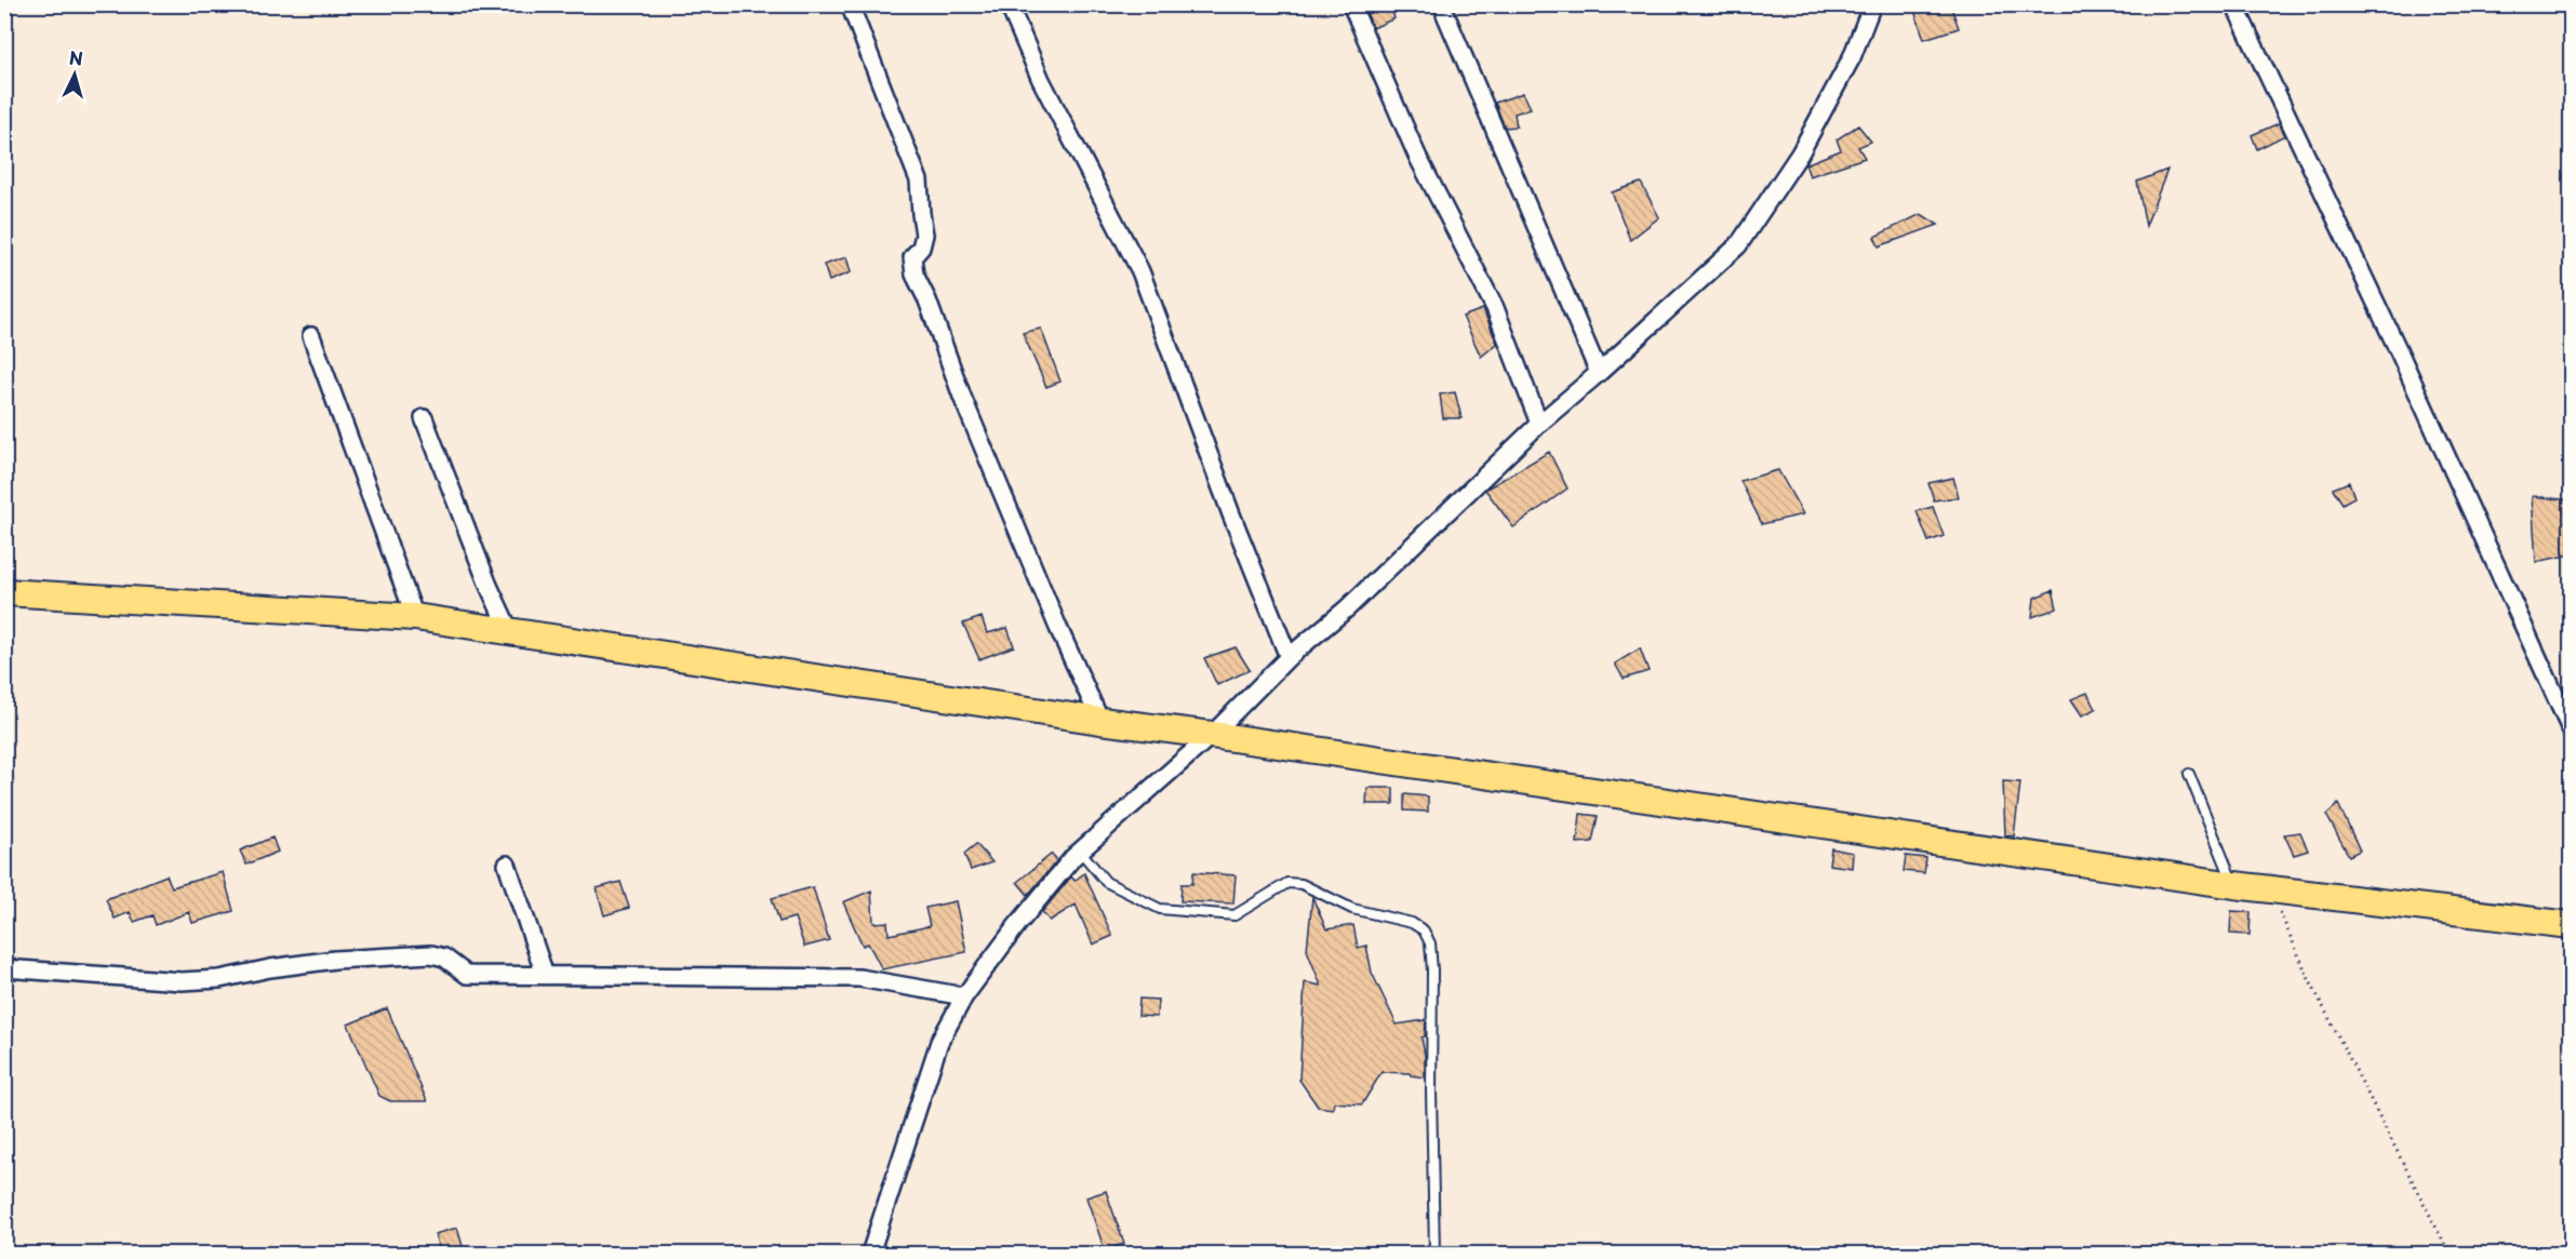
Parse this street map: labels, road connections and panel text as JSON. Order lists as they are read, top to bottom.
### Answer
{
  "north": "top"
}
